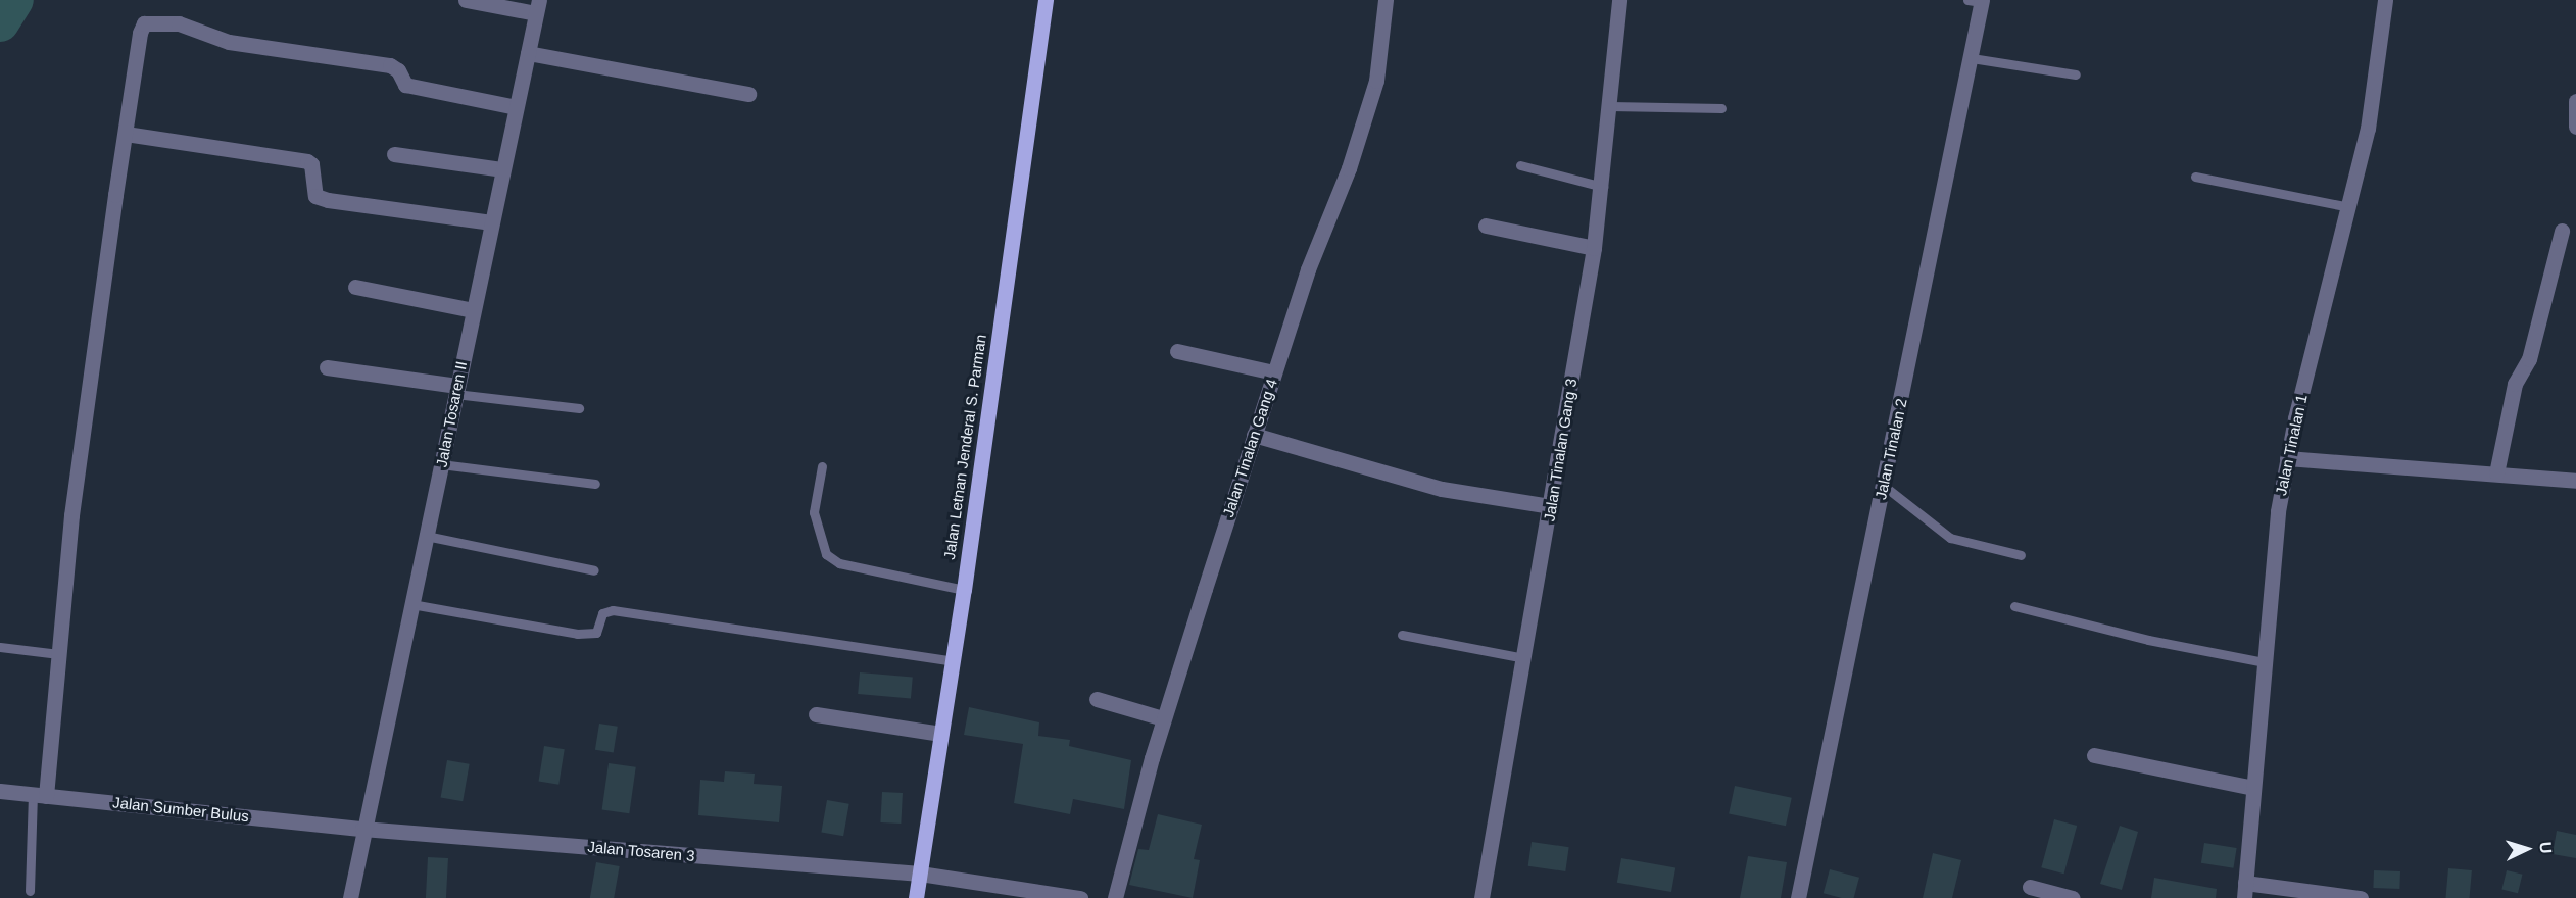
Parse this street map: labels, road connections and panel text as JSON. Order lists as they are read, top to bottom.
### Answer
{
  "streets": {
    "main road": ["Jalan Letnan Jenderal S. Parman"],
    "street": [
      "Jalan Tosaren II",
      "Jalan Tinalan 1",
      "Jalan Tinalan Gang 4",
      "Jalan Tinalan 2",
      "Jalan Tinalan Gang 3",
      "Jalan Sumber Bulus",
      "Jalan Tosaren 3"
    ]
  },
  "crossings": [
    ["Jalan Tosaren II", "Jalan Sumber Bulus"],
    ["Jalan Tosaren II", "Jalan Tosaren 3"],
    ["Jalan Letnan Jenderal S. Parman", "Jalan Tosaren 3"],
    ["Jalan Sumber Bulus", "Jalan Tosaren 3"]
  ],
  "north": "right"
}
